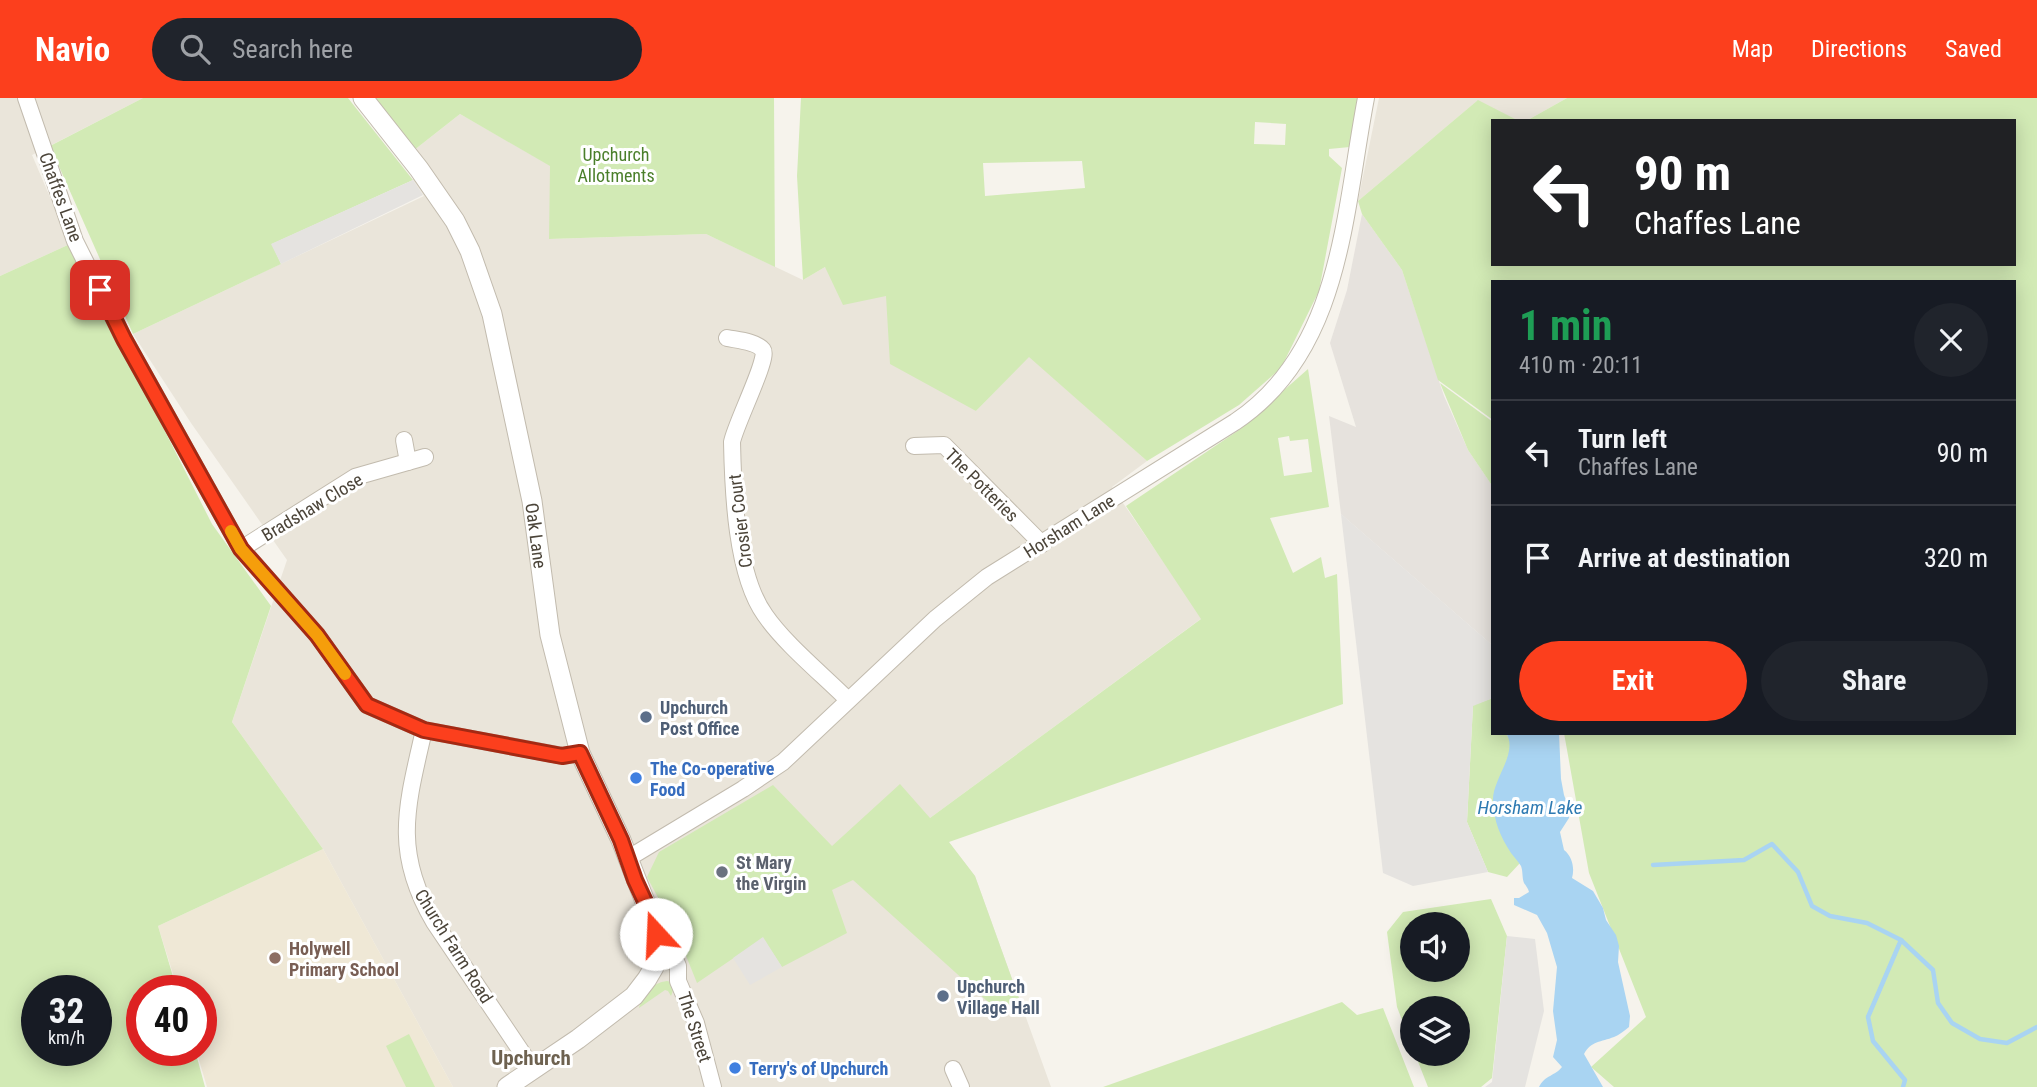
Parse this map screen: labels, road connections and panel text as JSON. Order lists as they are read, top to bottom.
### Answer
{
  "streets": {
    "street": [
      "Chaffes Lane",
      "The Potteries",
      "Bradshaw Close",
      "Crosier Court",
      "Horsham Lane",
      "Oak Lane",
      "Church Farm Road",
      "The Street"
    ]
  },
  "crossings": [
    ["Chaffes Lane", "Bradshaw Close"],
    ["Chaffes Lane", "Oak Lane"],
    ["Chaffes Lane", "Church Farm Road"],
    ["The Potteries", "Horsham Lane"],
    ["Crosier Court", "Horsham Lane"],
    ["Horsham Lane", "Oak Lane"],
    ["Oak Lane", "Church Farm Road"],
    ["Oak Lane", "The Street"]
  ],
  "districts": ["Upchurch"],
  "water": ["Horsham Lake"],
  "parks": ["Upchurch Allotments"],
  "places": [
    "Upchurch Post Office",
    "The Co-operative Food",
    "St Mary the Virgin",
    "Holywell Primary School",
    "Upchurch Village Hall",
    "Terry's of Upchurch"
  ],
  "page": {
    "header": "Navio",
    "search": "Search here",
    "nav": ["Map", "Directions", "Saved"],
    "turn": ["90 m", "Chaffes Lane"],
    "heading": ["1 min", "410 m · 20:11"],
    "list": [
      {
        "name": "Turn left",
        "note": "Chaffes Lane",
        "value": "90 m"
      },
      {
        "name": "Arrive at destination",
        "value": "320 m"
      }
    ],
    "buttons": ["Exit", "Share"],
    "speed": "32 km/h",
    "limit": "40"
  }
}
